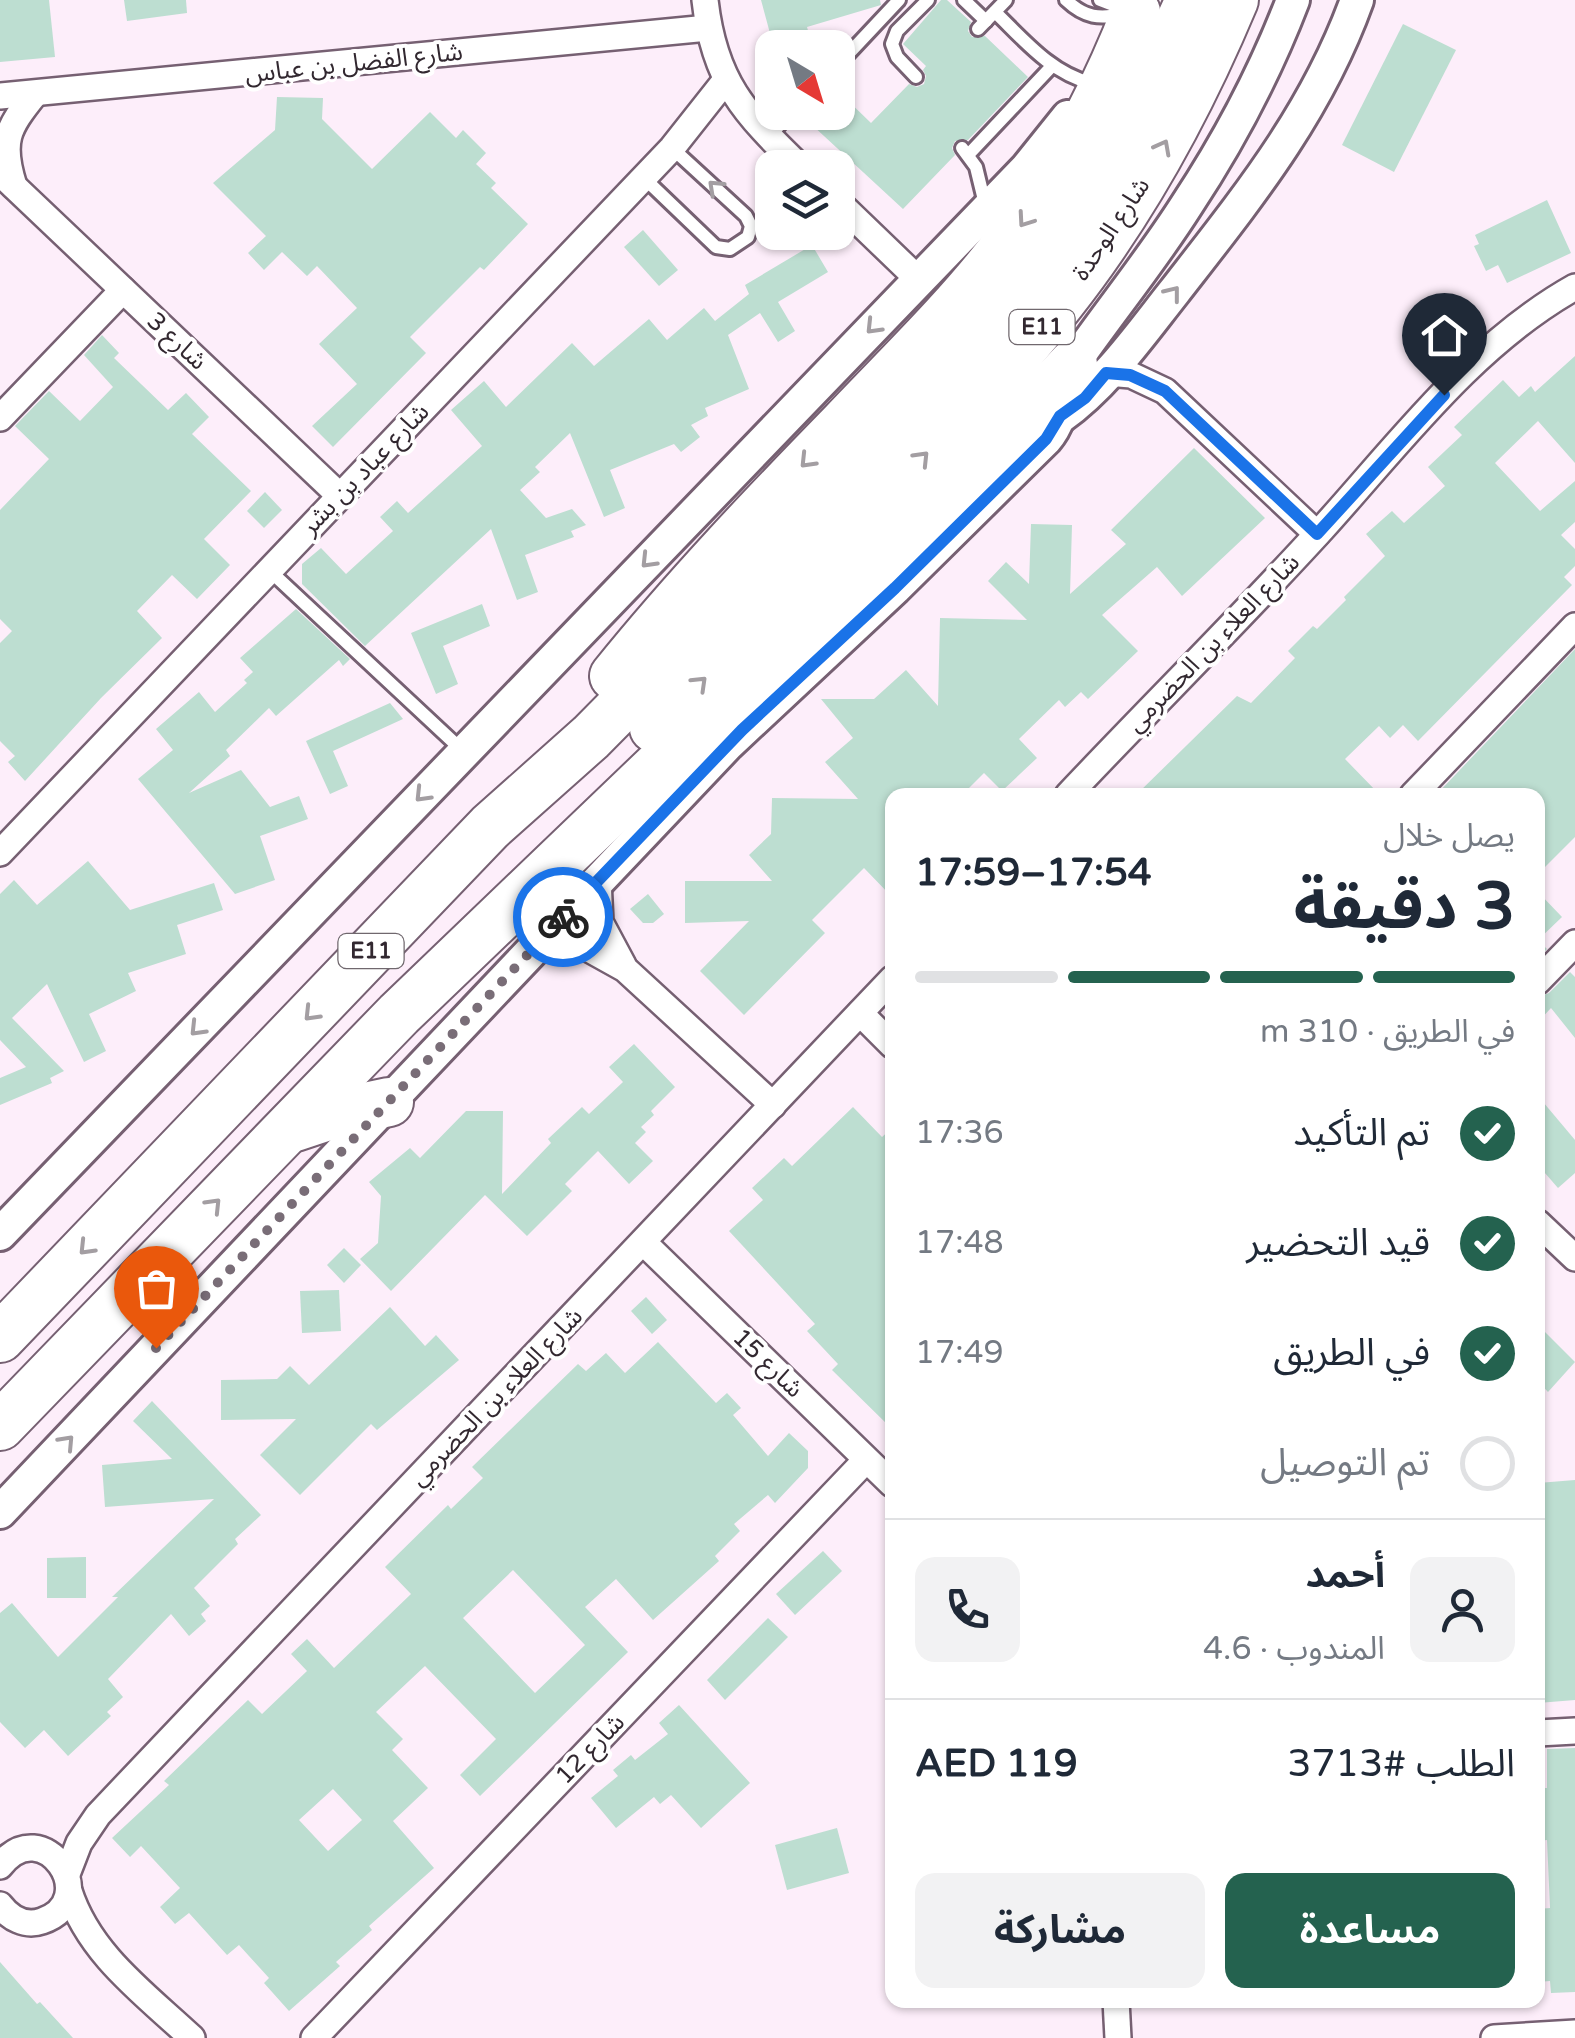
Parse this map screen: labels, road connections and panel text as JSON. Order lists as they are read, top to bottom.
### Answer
{
  "streets": {
    "highway": ["شارع الوحدة", "E11"],
    "street": [
      "شارع الفضل بن عباس",
      "شارع 3",
      "شارع عباد بن بشر",
      "شارع العلاء بن الحضرمي",
      "شارع 15",
      "شارع 12"
    ]
  },
  "crossings": [
    ["شارع الفضل بن عباس", "شارع 3"],
    ["شارع الوحدة", "E11"],
    ["شارع 3", "شارع عباد بن بشر"],
    ["شارع العلاء بن الحضرمي", "شارع 15"],
    ["شارع 15", "شارع 12"]
  ],
  "north": "bottom right",
  "page": {
    "heading": ["3 دقيقة", "يصل خلال", "17:54–17:59"],
    "panel": [
      "أحمد",
      "المندوب · 4.6",
      "الطلب #3713",
      "AED 119"
    ],
    "bar": "في الطريق · 310 m",
    "list": [
      ["تم التأكيد", "17:36"],
      ["قيد التحضير", "17:48"],
      ["في الطريق", "17:49"],
      "تم التوصيل"
    ],
    "buttons": ["مساعدة", "مشاركة"]
  }
}
